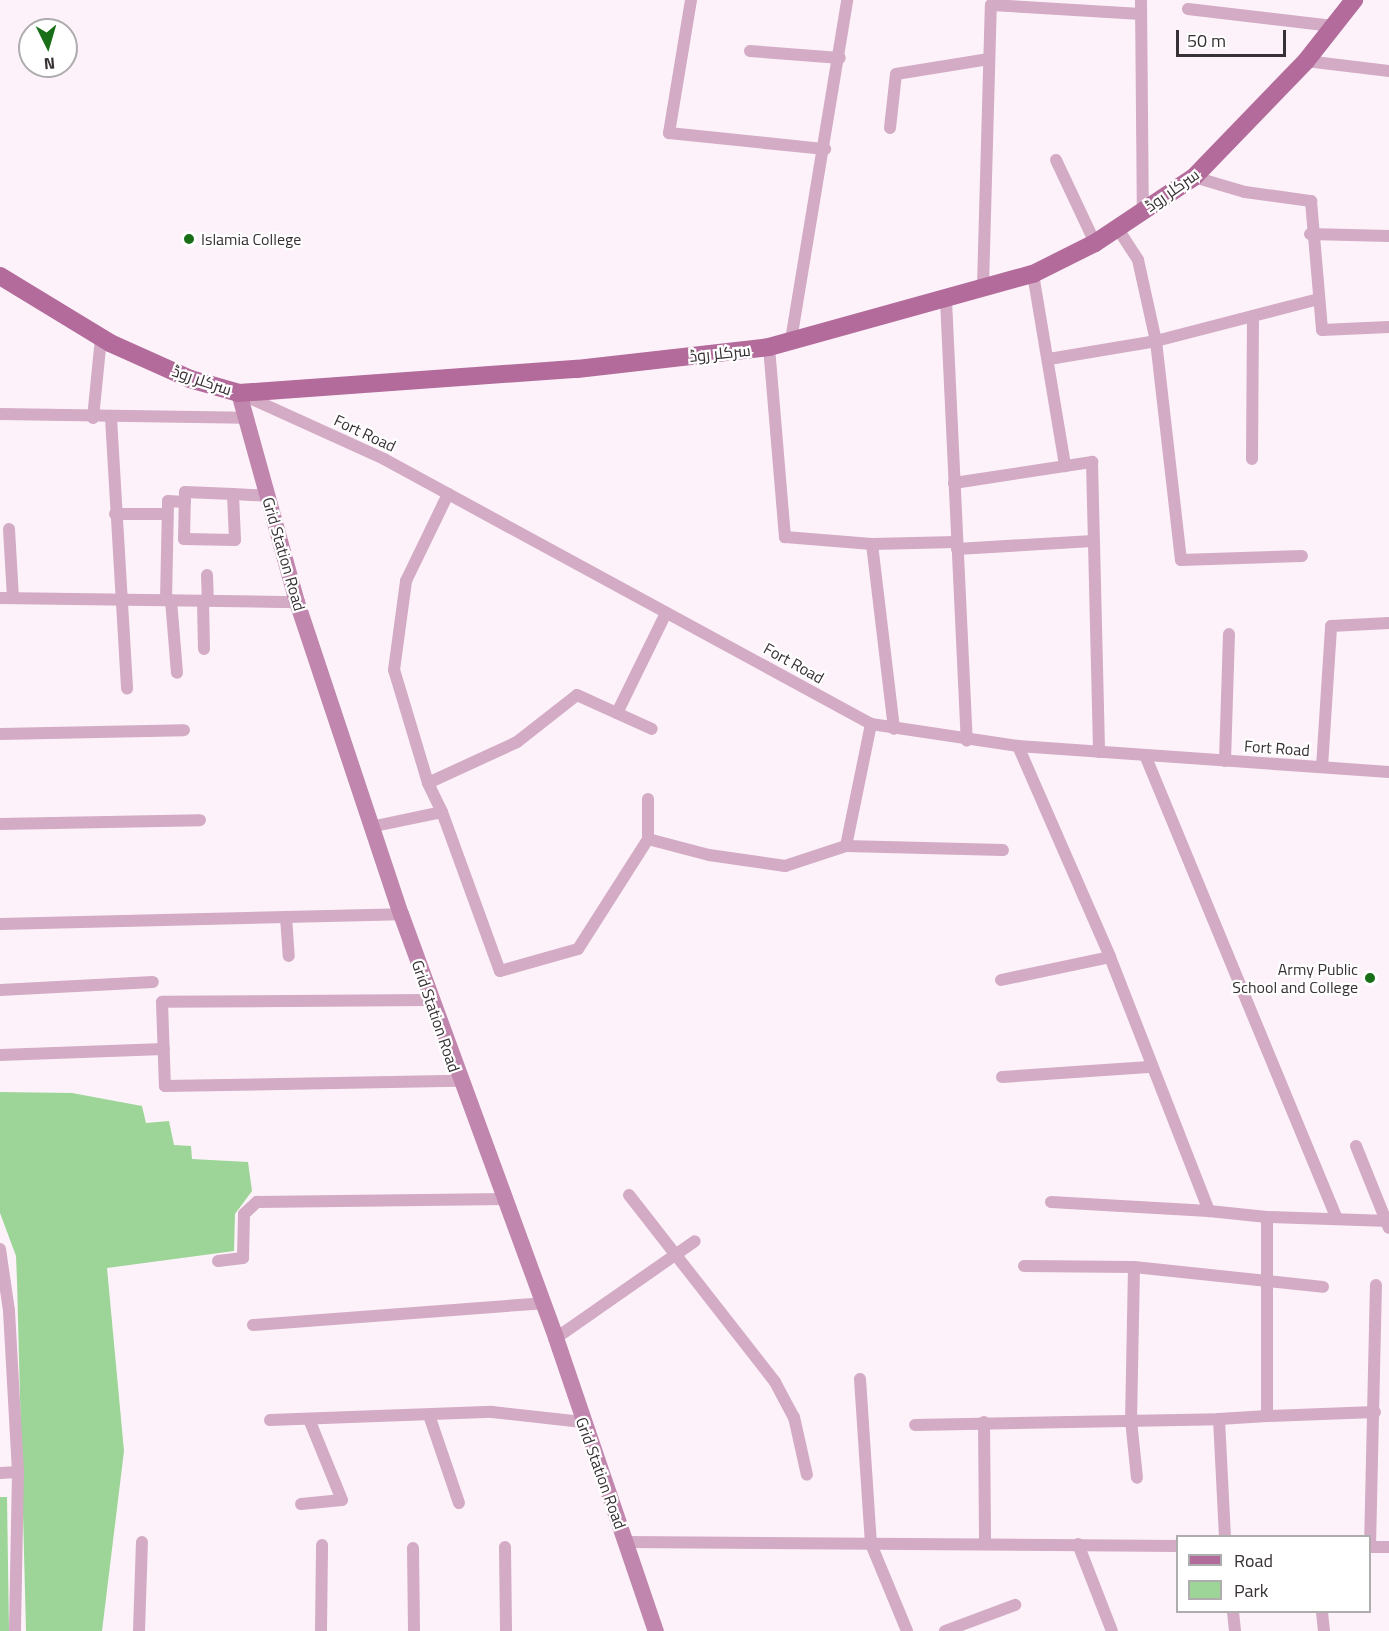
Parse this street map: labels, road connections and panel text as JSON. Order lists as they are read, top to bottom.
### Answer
{
  "streets": {
    "main road": ["سرکلر روڈ", "Grid Station Road"],
    "street": ["Fort Road"]
  },
  "crossings": [
    ["سرکلر روڈ", "Fort Road"],
    ["سرکلر روڈ", "Grid Station Road"],
    ["Fort Road", "Grid Station Road"]
  ],
  "places": ["Islamia College", "Army Public School and College"],
  "legend": ["Road", "Park"],
  "scale_bar": "50 m",
  "north": "bottom"
}
